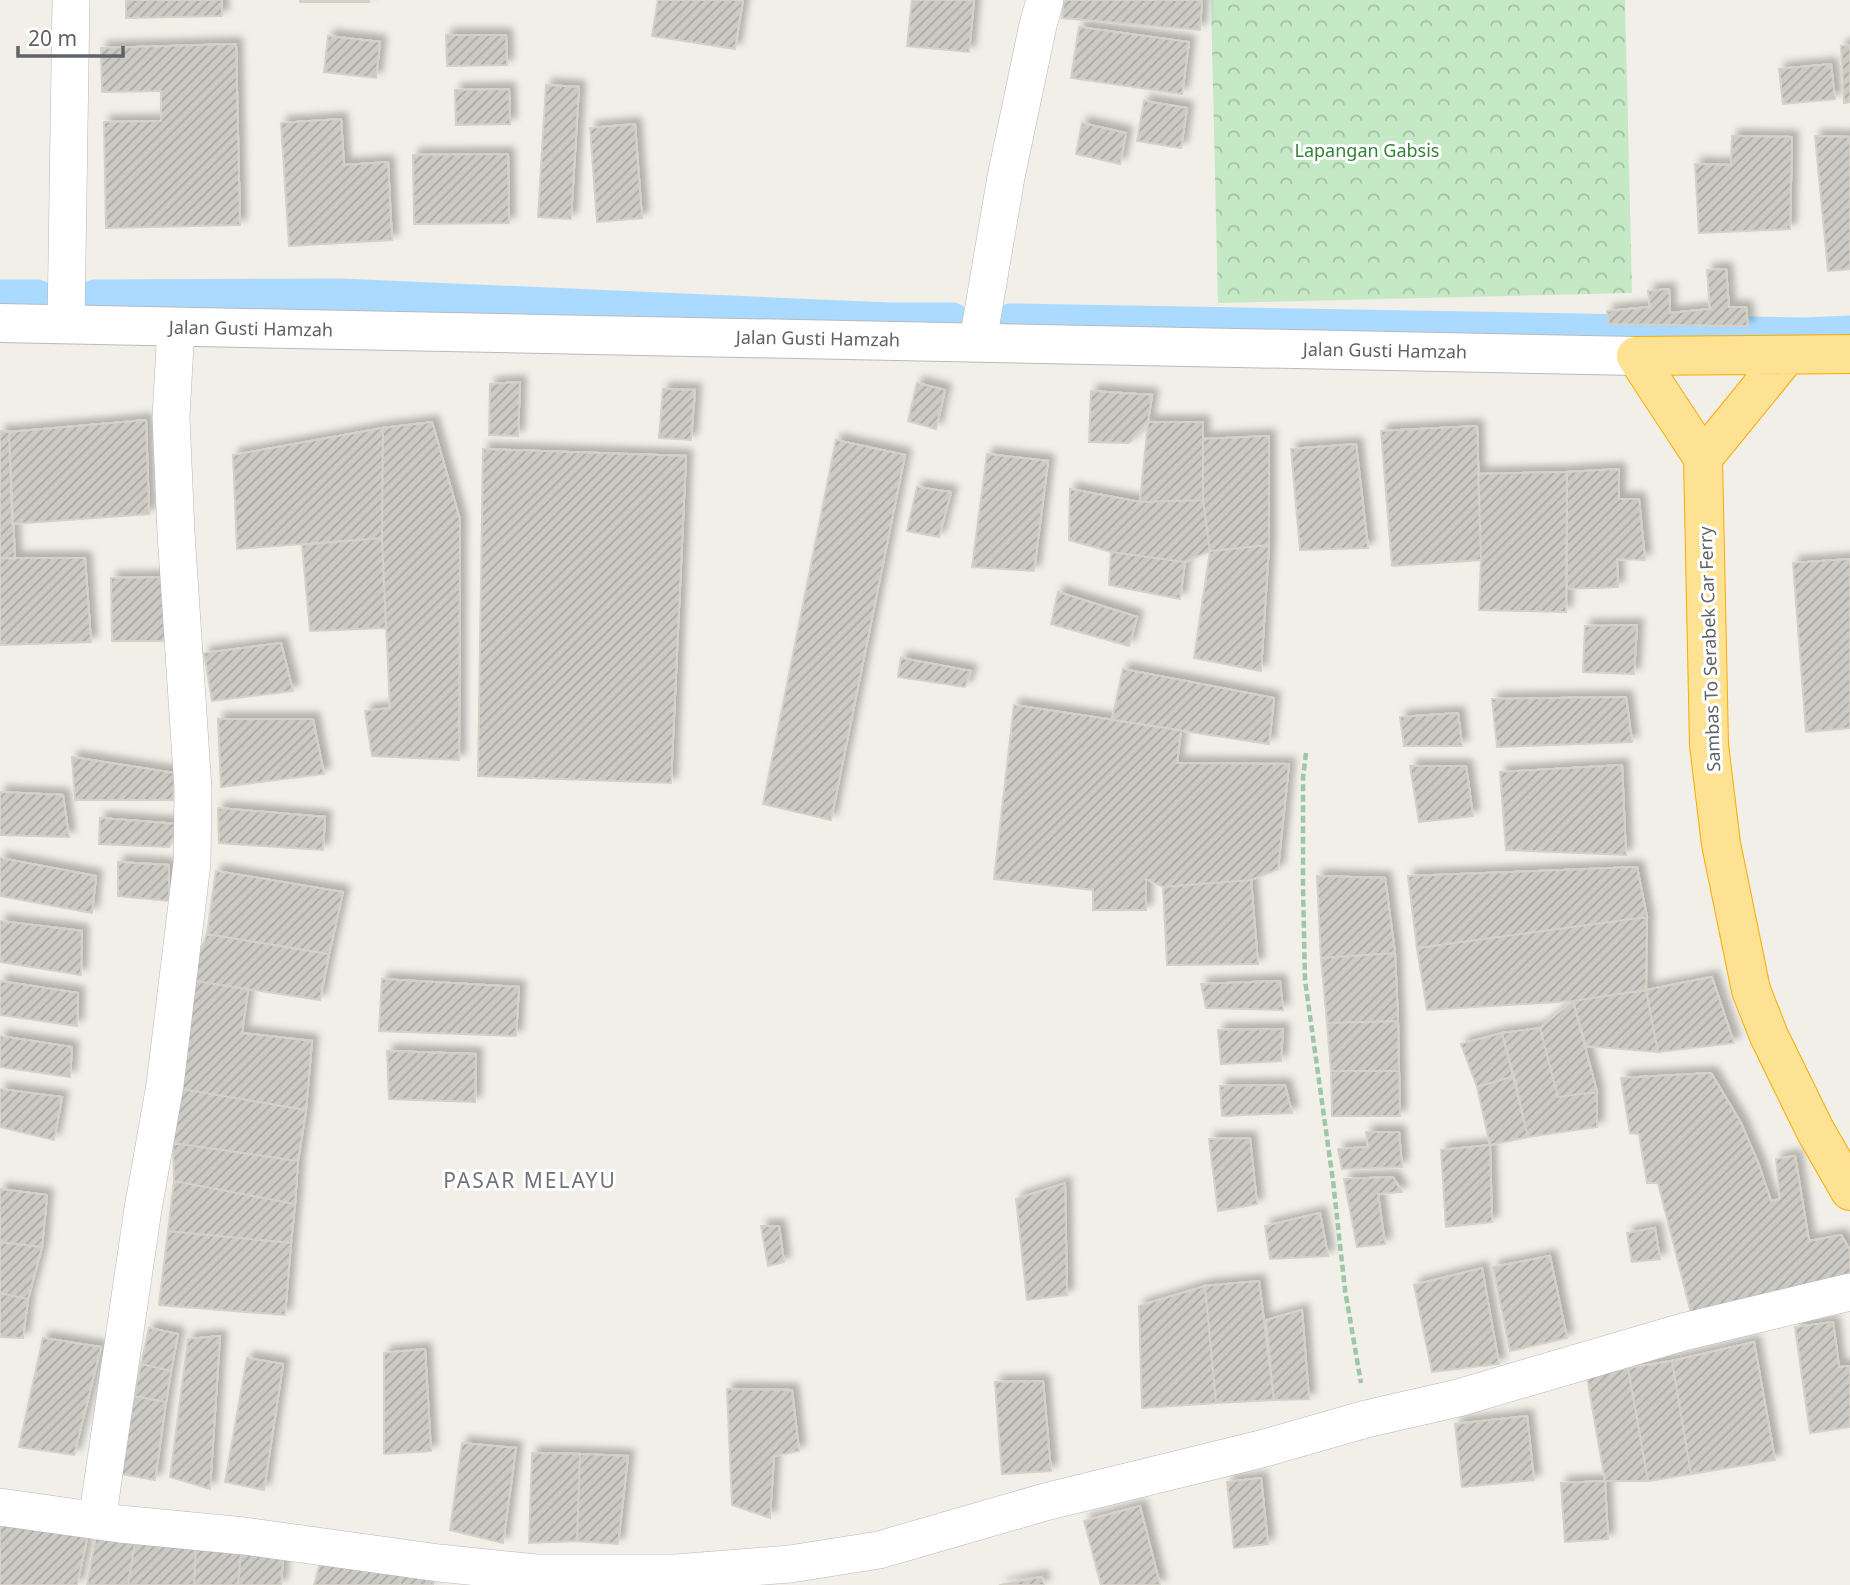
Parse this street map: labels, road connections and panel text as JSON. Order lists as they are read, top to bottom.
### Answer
{
  "streets": {
    "highway": ["Sambas To Serabek Car Ferry"],
    "street": ["Jalan Gusti Hamzah"]
  },
  "districts": ["PASAR MELAYU"],
  "parks": ["Lapangan Gabsis"],
  "scale_bar": "20 m"
}
